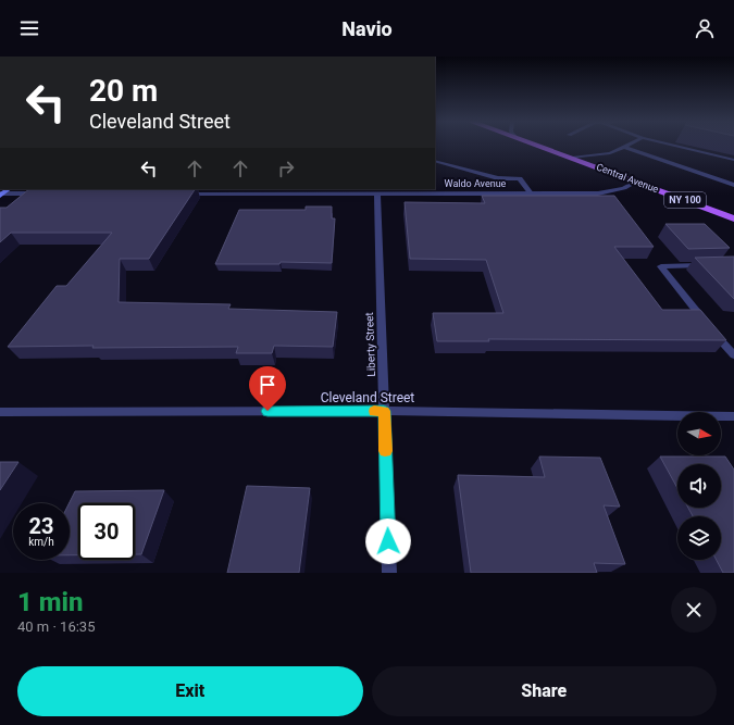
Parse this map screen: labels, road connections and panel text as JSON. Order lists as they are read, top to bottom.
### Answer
{
  "streets": {
    "main road": ["Central Avenue", "NY 100"],
    "street": ["Waldo Avenue", "Liberty Street", "Cleveland Street"]
  },
  "crossings": [
    ["Central Avenue", "Waldo Avenue"],
    ["Waldo Avenue", "Liberty Street"],
    ["Liberty Street", "Cleveland Street"]
  ],
  "north": "right",
  "page": {
    "header": "Navio",
    "turn": ["20 m", "Cleveland Street"],
    "speed": "23 km/h",
    "limit": "30",
    "heading": ["1 min", "40 m · 16:35"],
    "buttons": ["Exit", "Share"]
  }
}
